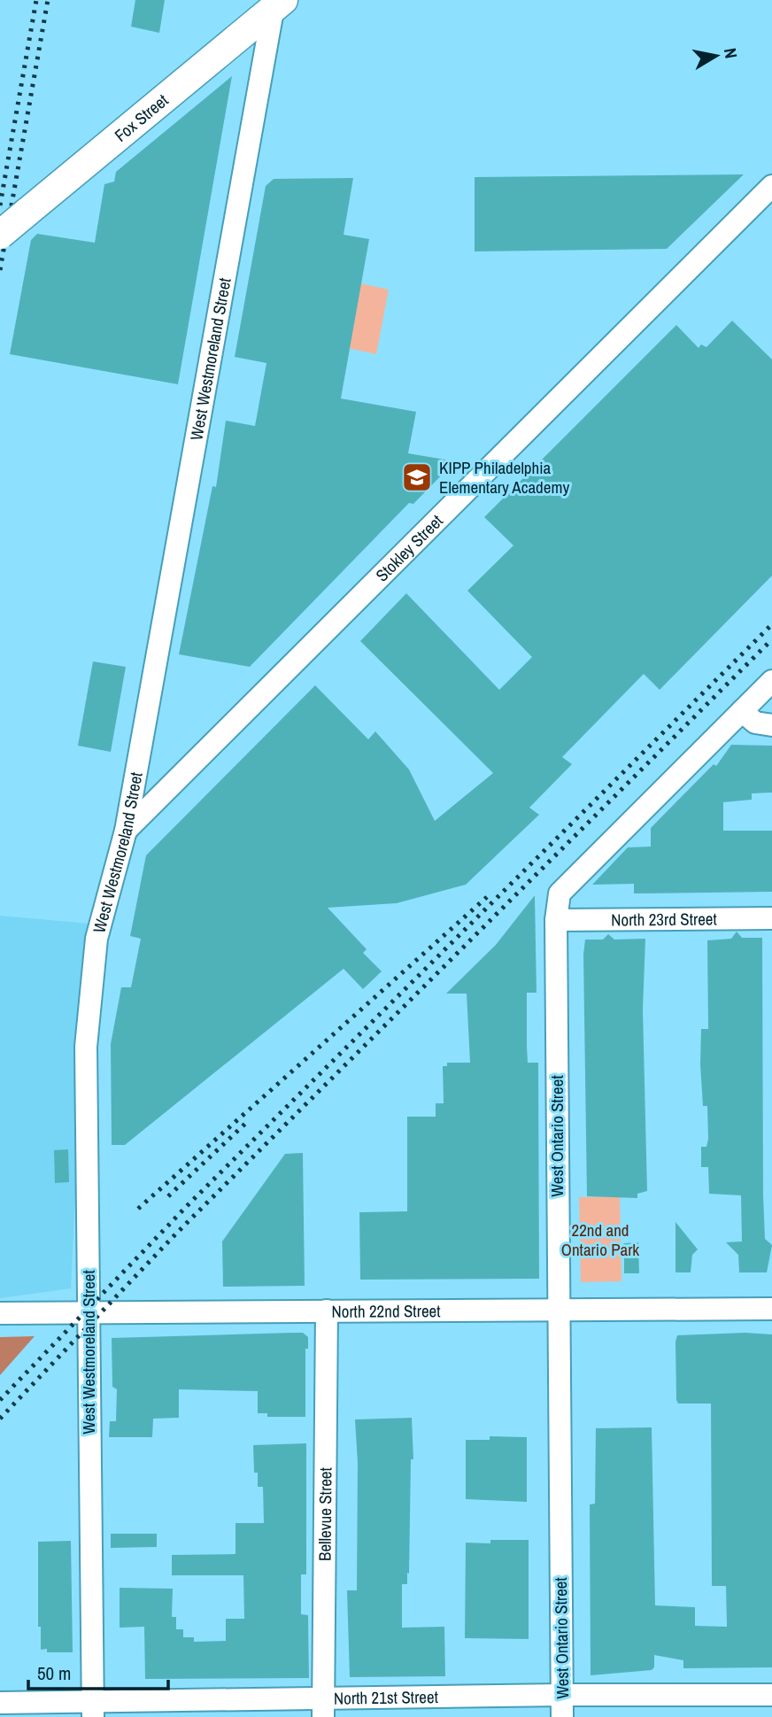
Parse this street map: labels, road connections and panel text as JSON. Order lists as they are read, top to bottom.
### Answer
{
  "streets": {
    "street": [
      "Fox Street",
      "West Westmoreland Street",
      "Stokley Street",
      "North 23rd Street",
      "West Ontario Street",
      "North 22nd Street",
      "Bellevue Street",
      "North 21st Street"
    ]
  },
  "crossings": [
    ["Fox Street", "West Westmoreland Street"],
    ["West Westmoreland Street", "Stokley Street"],
    ["West Westmoreland Street", "North 22nd Street"],
    ["West Westmoreland Street", "North 21st Street"],
    ["North 23rd Street", "West Ontario Street"],
    ["West Ontario Street", "North 22nd Street"],
    ["West Ontario Street", "North 21st Street"],
    ["North 22nd Street", "Bellevue Street"],
    ["Bellevue Street", "North 21st Street"]
  ],
  "parks": ["22nd and Ontario Park"],
  "places": {
    "school or university": ["KIPP Philadelphia Elementary Academy"]
  },
  "scale_bar": "50 m",
  "north": "right"
}
